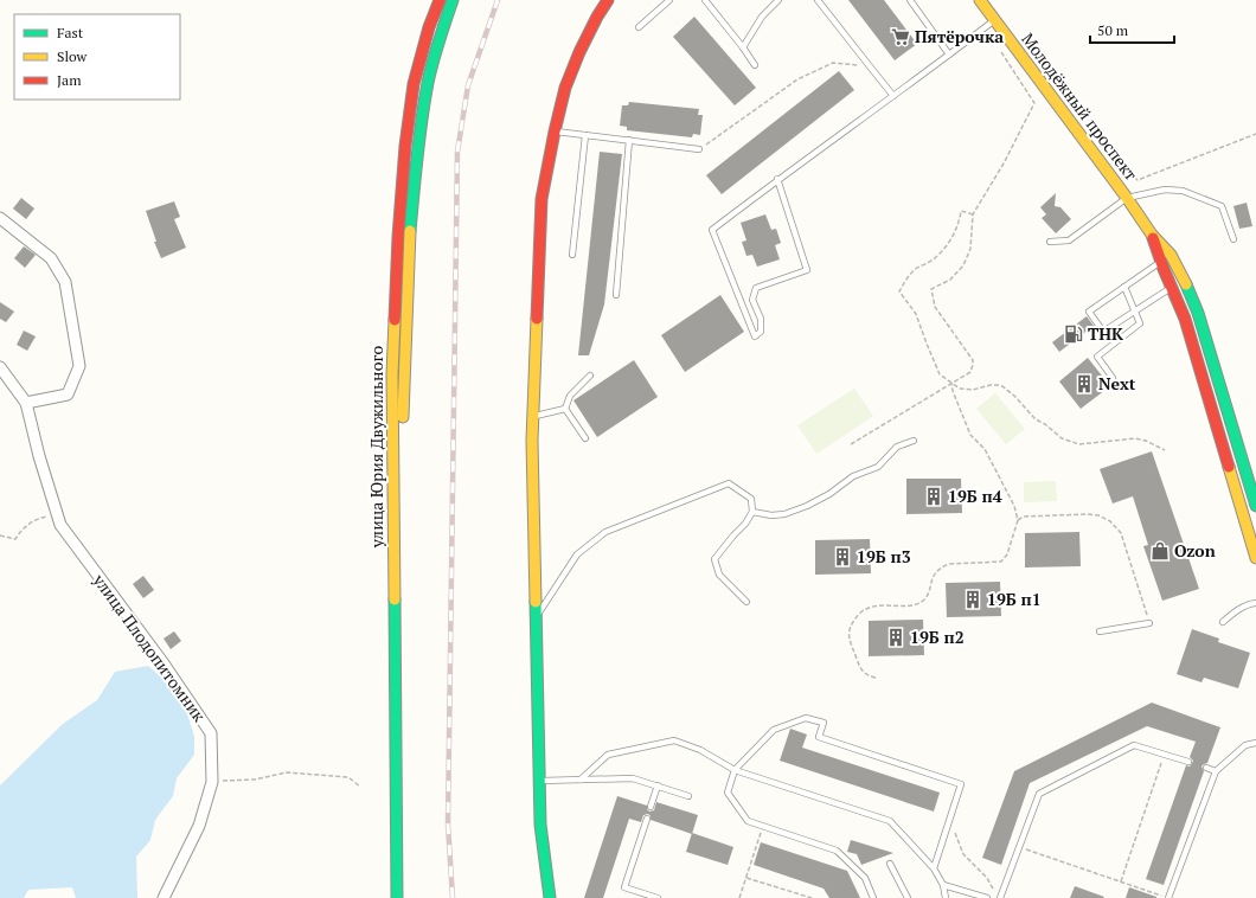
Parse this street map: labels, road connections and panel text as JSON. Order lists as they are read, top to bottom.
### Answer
{
  "streets": {
    "main road": ["Молодёжный проспект", "улица Юрия Двужильного"],
    "street": ["улица Плодопитомник"]
  },
  "places": {
    "supermarket": ["Пятёрочка"],
    "fuel station": ["ТНК"],
    "building": [
      "Next",
      "19Б п4",
      "19Б п3",
      "19Б п1",
      "19Б п2"
    ],
    "shop": ["Ozon"]
  },
  "legend": ["Fast", "Slow", "Jam"],
  "scale_bar": "50 m"
}
